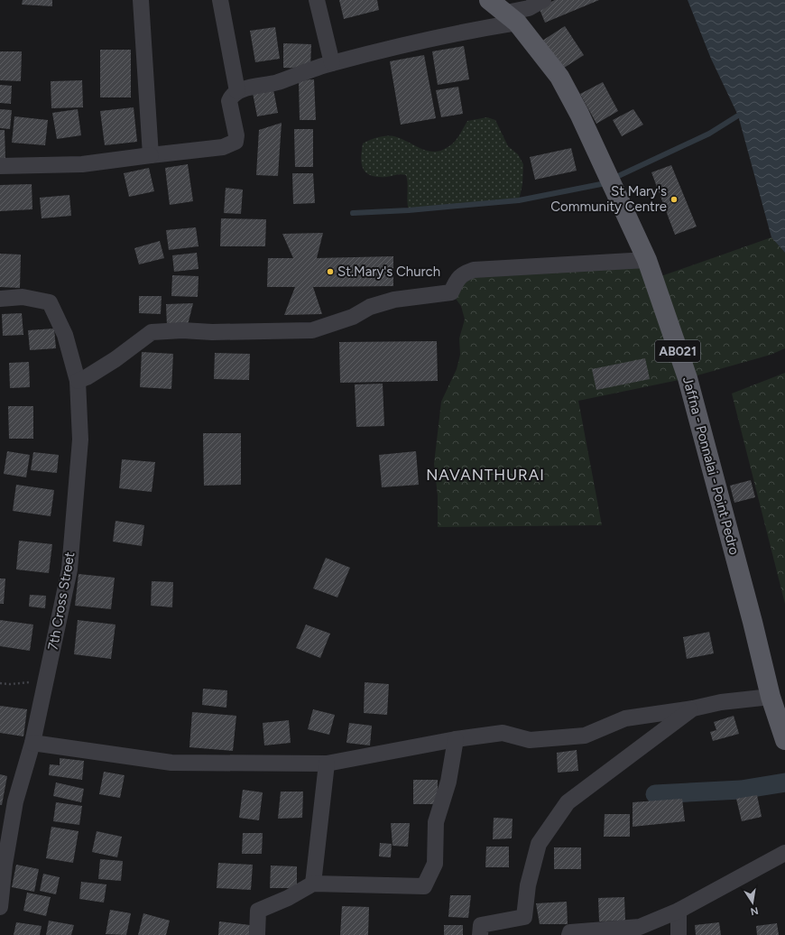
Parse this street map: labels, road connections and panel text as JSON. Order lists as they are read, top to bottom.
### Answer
{
  "streets": {
    "main road": ["AB021", "Jaffna - Ponnalai - Point Pedro"],
    "street": ["7th Cross Street"]
  },
  "districts": ["NAVANTHURAI"],
  "places": ["St Mary's Community Centre", "St.Mary's Church"],
  "north": "bottom"
}
